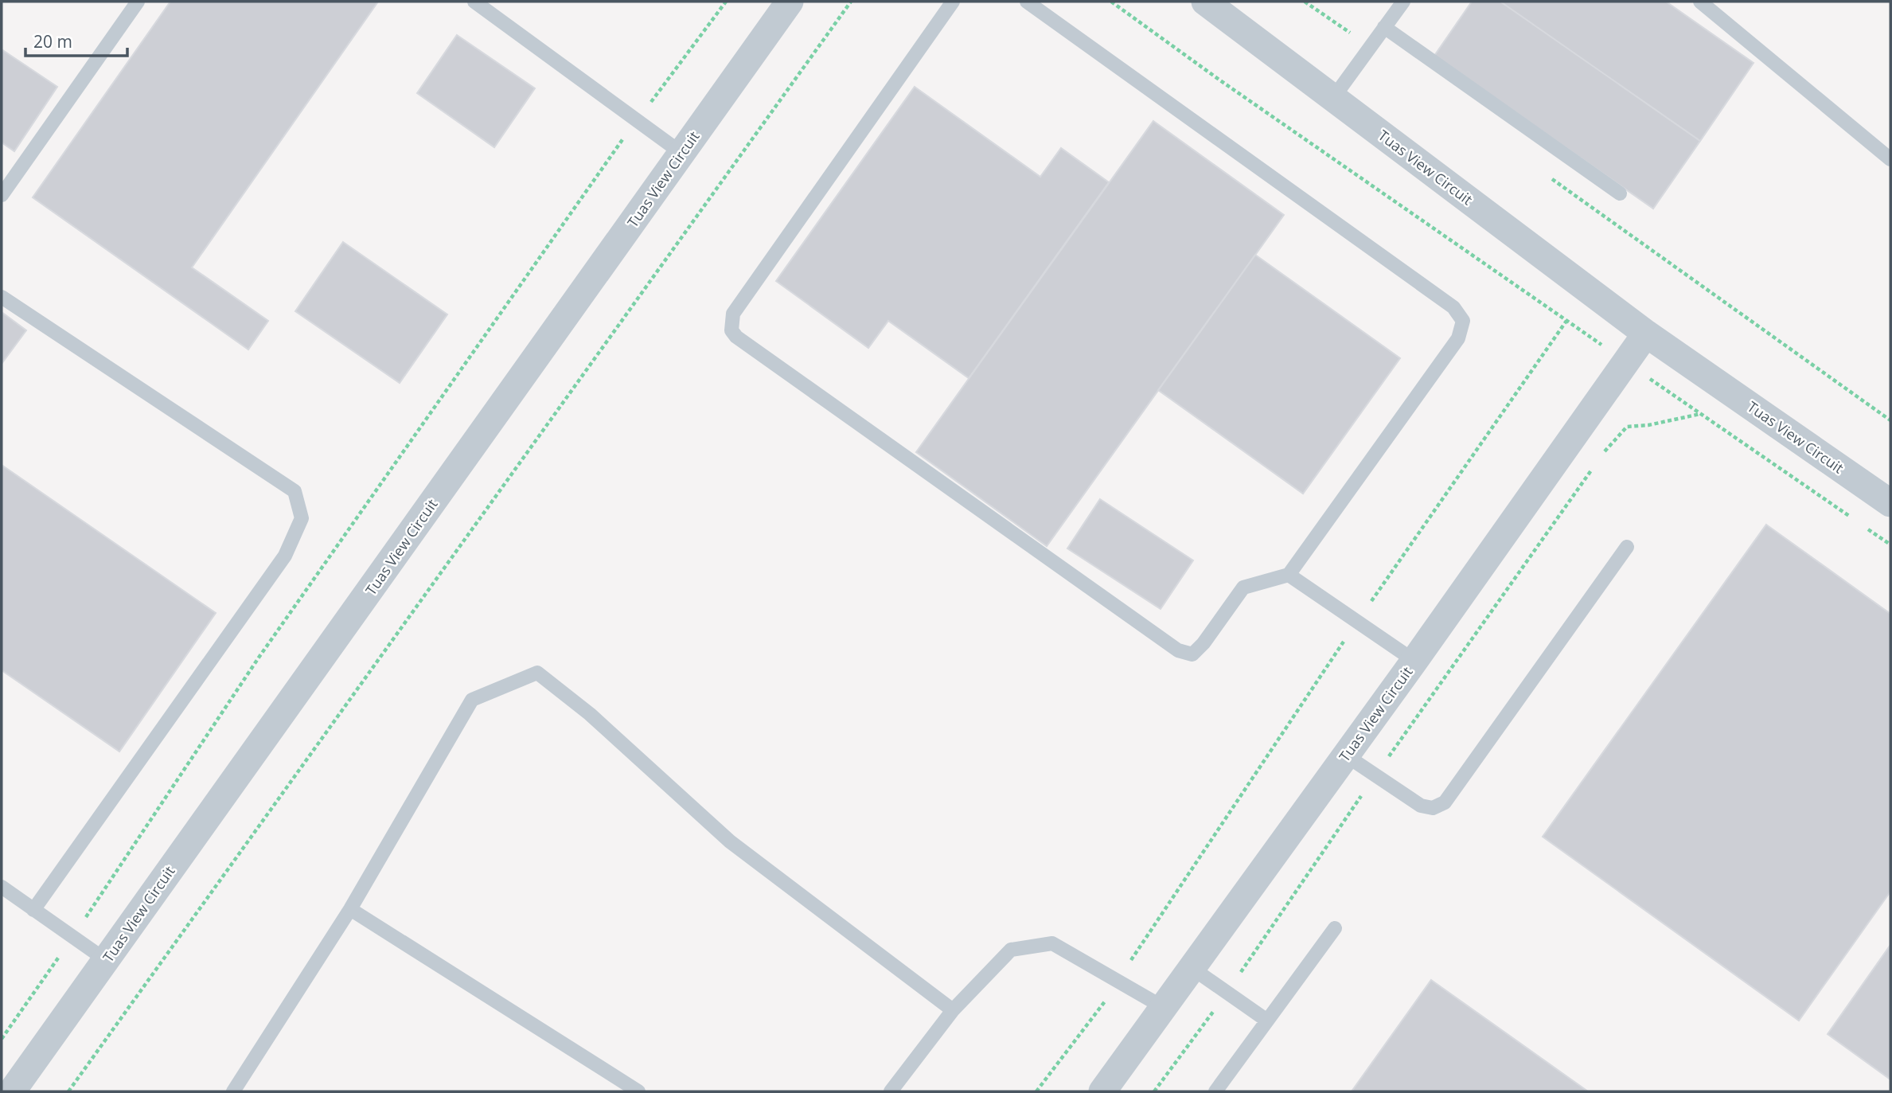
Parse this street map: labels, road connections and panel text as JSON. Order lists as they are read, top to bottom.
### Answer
{
  "streets": {
    "street": ["Tuas View Circuit"]
  },
  "scale_bar": "20 m"
}
